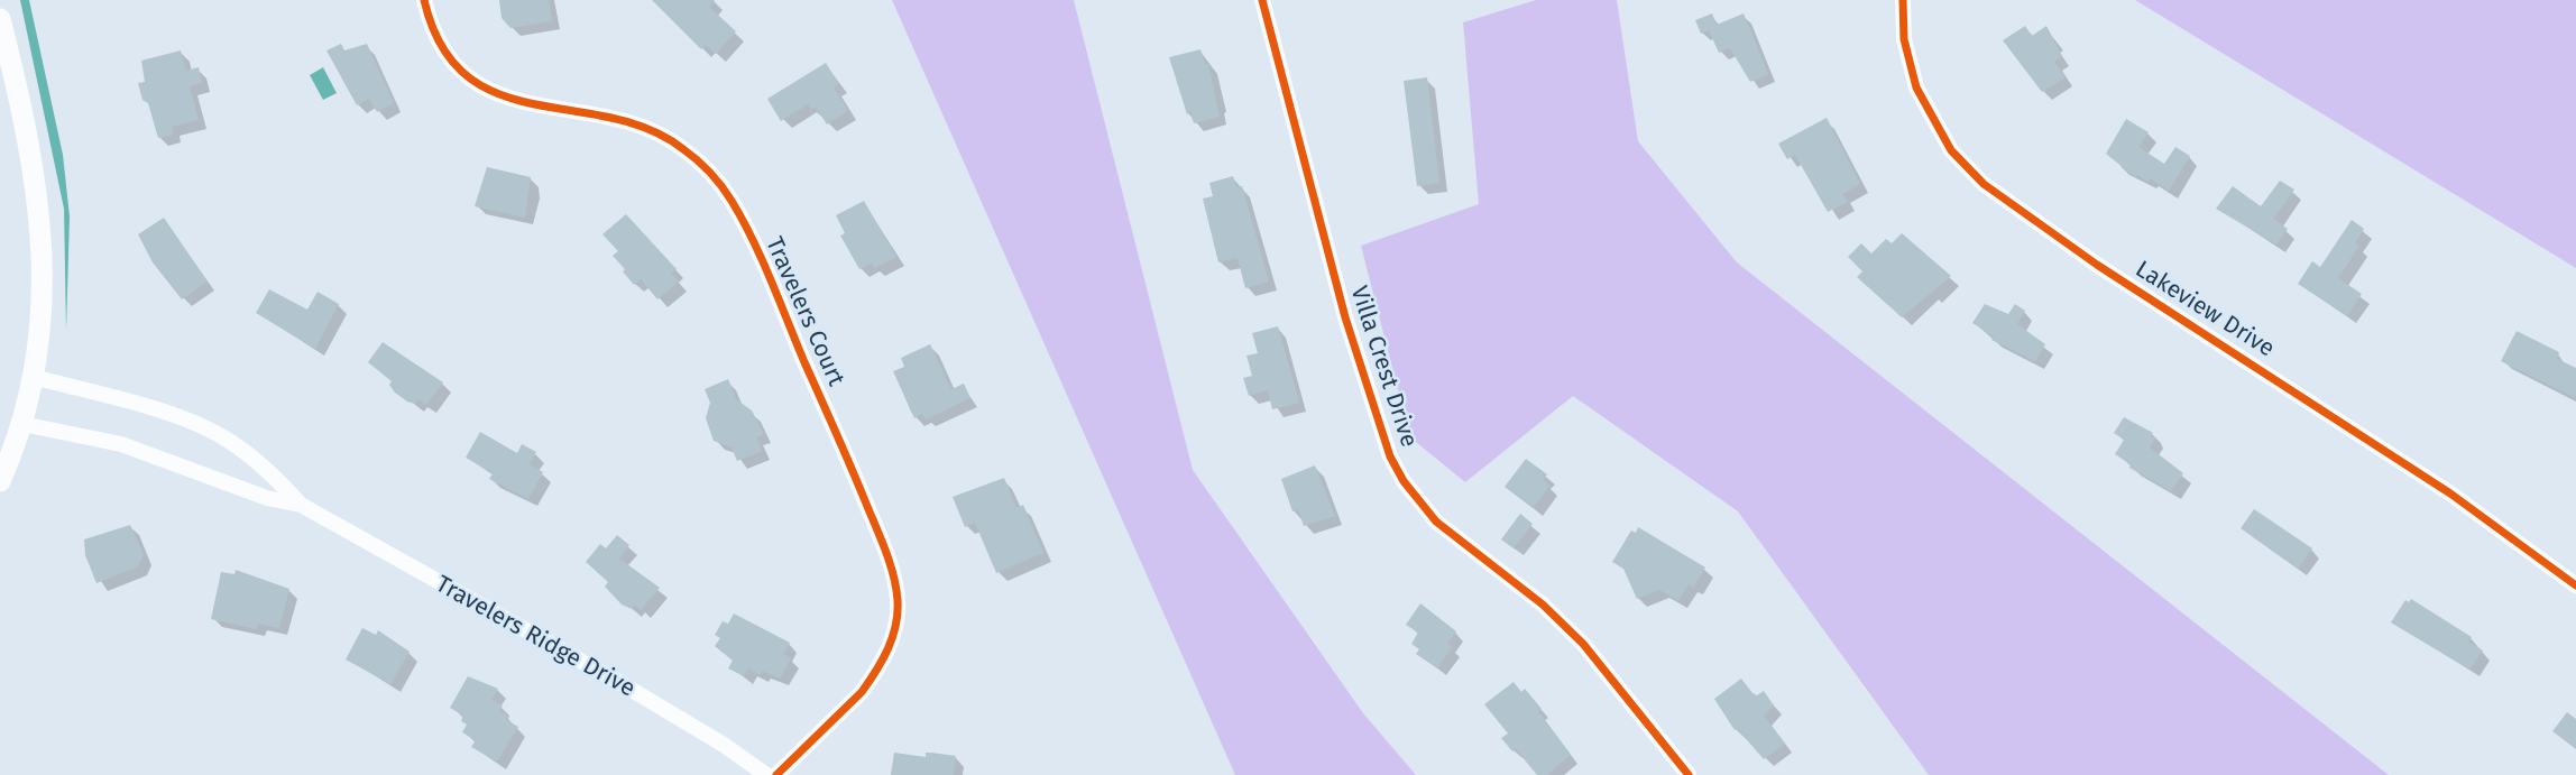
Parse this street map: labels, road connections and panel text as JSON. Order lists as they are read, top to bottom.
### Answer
{
  "streets": {
    "street": [
      "Lakeview Drive",
      "Travelers Court",
      "Villa Crest Drive",
      "Travelers Ridge Drive"
    ]
  }
}
